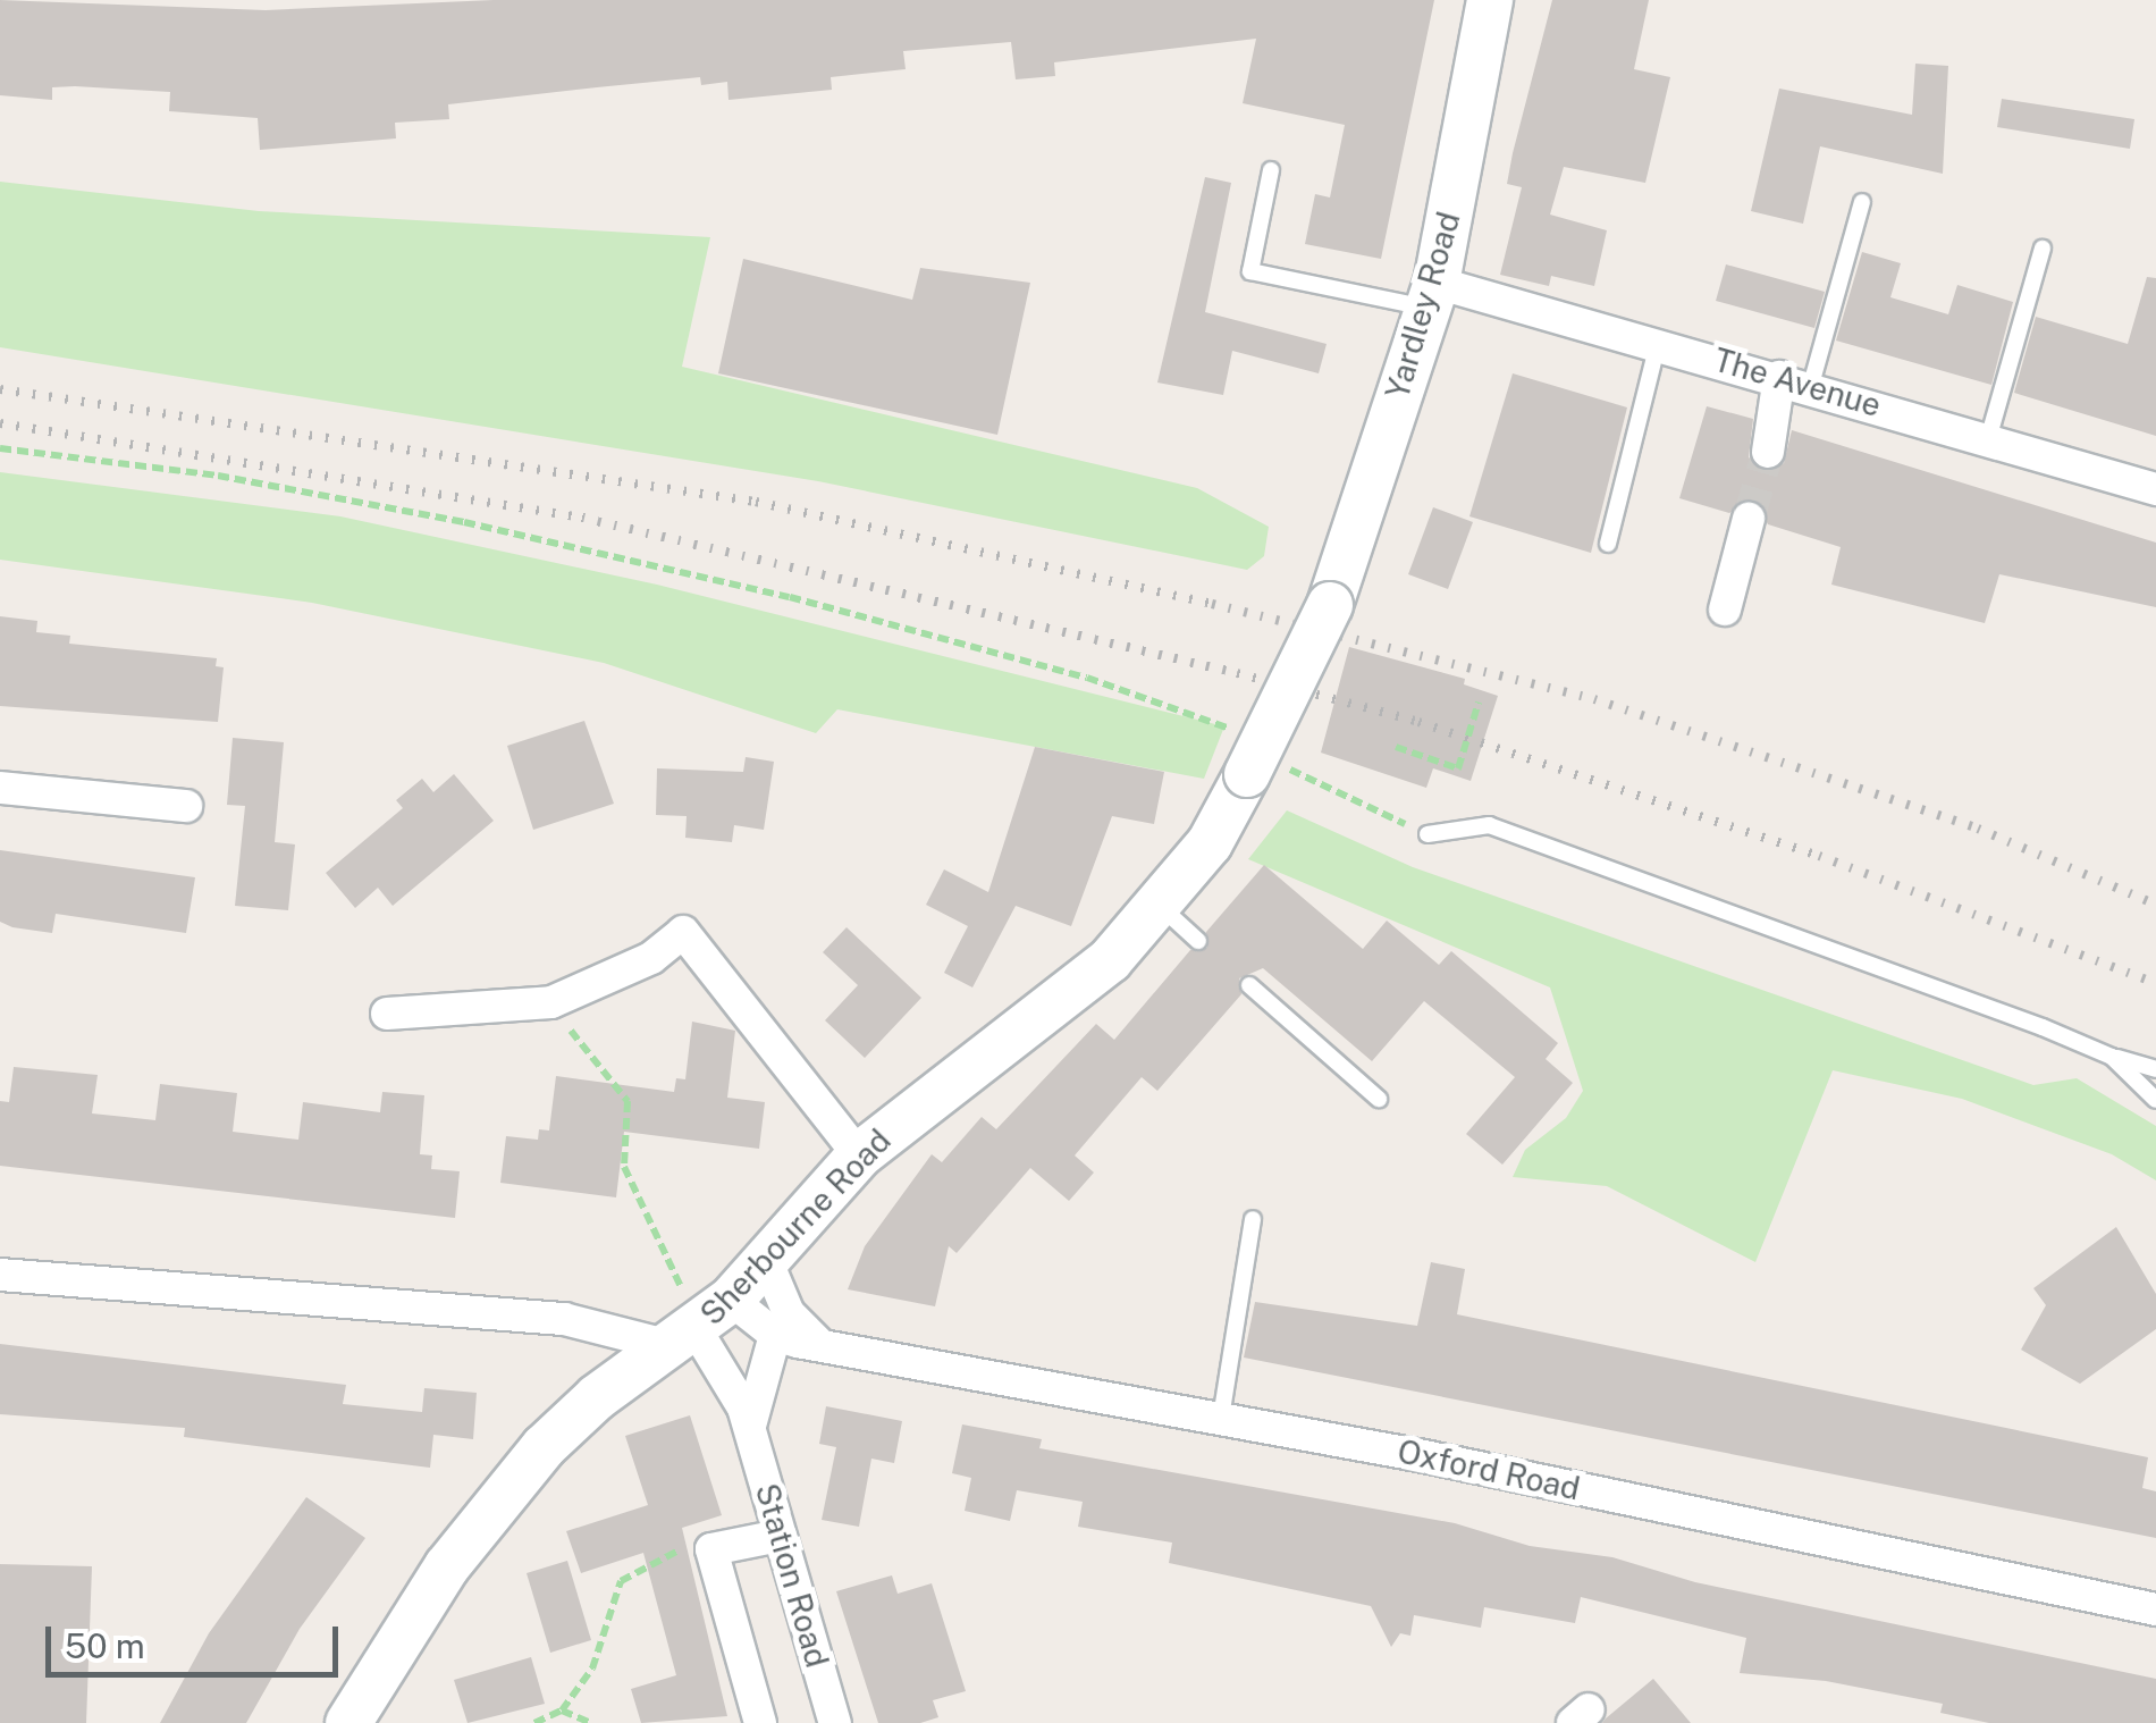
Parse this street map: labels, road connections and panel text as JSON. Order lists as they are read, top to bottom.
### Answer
{
  "streets": {
    "main road": ["Yardley Road", "Sherbourne Road"],
    "street": ["The Avenue", "Oxford Road", "Station Road"]
  },
  "crossings": [
    ["Yardley Road", "The Avenue"],
    ["Yardley Road", "Sherbourne Road"],
    ["Sherbourne Road", "Oxford Road"],
    ["Sherbourne Road", "Station Road"],
    ["Oxford Road", "Station Road"]
  ],
  "scale_bar": "50 m"
}
